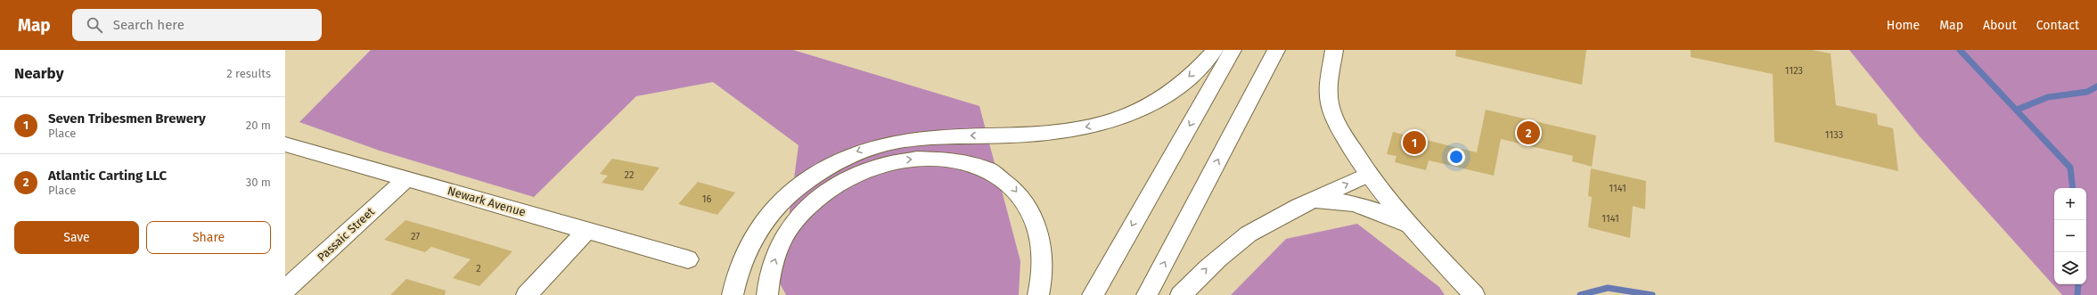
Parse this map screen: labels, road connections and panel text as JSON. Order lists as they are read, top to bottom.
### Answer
{
  "streets": {
    "main road": ["Newark Avenue", "Passaic Street"]
  },
  "crossings": [
    ["Newark Avenue", "Passaic Street"]
  ],
  "house_numbers": [
    "1123",
    "1133",
    "22",
    "1141",
    "16",
    "1141",
    "27",
    "2"
  ],
  "page": {
    "header": "Map",
    "search": "Search here",
    "nav": [
      "Home",
      "Map",
      "About",
      "Contact"
    ],
    "heading": ["Nearby", "2 results"],
    "list": [
      {
        "mark": "1",
        "name": "Seven Tribesmen Brewery",
        "note": "Place",
        "value": "20 m"
      },
      {
        "mark": "2",
        "name": "Atlantic Carting LLC",
        "note": "Place",
        "value": "30 m"
      }
    ],
    "pins": ["2", "1"],
    "map_buttons": ["+", "−"],
    "buttons": ["Save", "Share"]
  }
}
